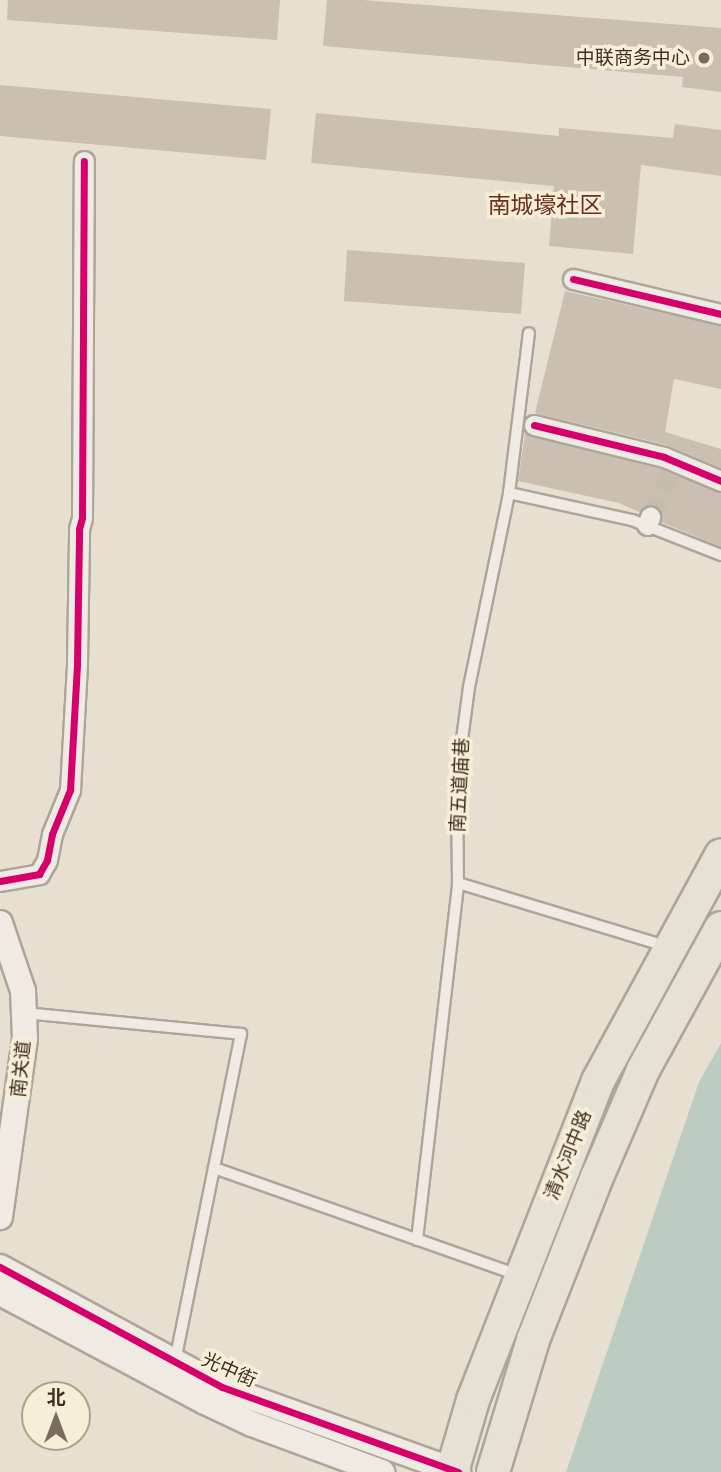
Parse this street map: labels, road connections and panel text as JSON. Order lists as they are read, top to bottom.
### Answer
{
  "streets": {
    "main road": ["清水河中路"],
    "street": ["南关道", "光中街"],
    "lane": ["南五道庙巷"]
  },
  "crossings": [
    ["清水河中路", "光中街"]
  ],
  "districts": ["南城壕社区"],
  "places": ["中联商务中心"],
  "north": "top"
}
